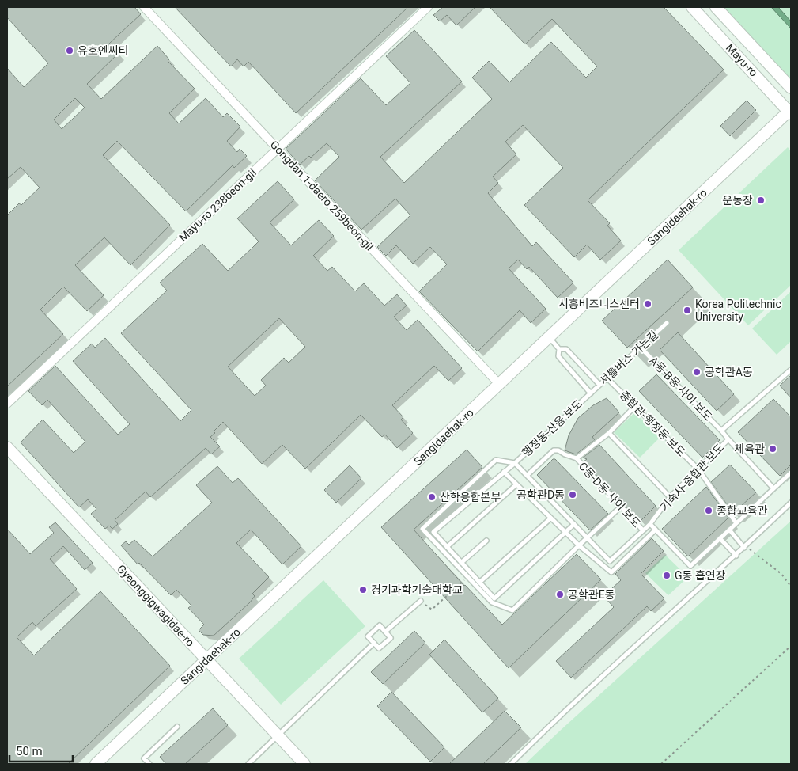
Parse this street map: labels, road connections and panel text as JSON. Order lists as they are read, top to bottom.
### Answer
{
  "streets": {
    "street": [
      "Mayu-ro",
      "Gongdan 1-daero 259beon-gil",
      "Mayu-ro 238beon-gil",
      "Sangidaehak-ro",
      "Gyeonggigwagidae-ro"
    ],
    "lane": [
      "셔틀버스 가는길",
      "A동-B동 사이 보도",
      "종합관-행정동 보도",
      "행정동-산융 보도",
      "기숙사-종합관 보도",
      "C동-D동 사이 보도"
    ]
  },
  "crossings": [
    ["Mayu-ro", "Sangidaehak-ro"],
    ["Gongdan 1-daero 259beon-gil", "Mayu-ro 238beon-gil"],
    ["Gongdan 1-daero 259beon-gil", "Sangidaehak-ro"],
    ["Sangidaehak-ro", "Gyeonggigwagidae-ro"],
    ["셔틀버스 가는길", "A동-B동 사이 보도"],
    ["셔틀버스 가는길", "종합관-행정동 보도"],
    ["셔틀버스 가는길", "행정동-산융 보도"],
    ["A동-B동 사이 보도", "기숙사-종합관 보도"],
    ["종합관-행정동 보도", "기숙사-종합관 보도"],
    ["기숙사-종합관 보도", "C동-D동 사이 보도"]
  ],
  "places": [
    "유호엔씨티",
    "운동장",
    "시흥비즈니스센터",
    "Korea Politechnic University",
    "공학관A동",
    "체육관",
    "공학관D동",
    "산학융합본부",
    "종합교육관",
    "G동 흡연장",
    "경기과학기술대학교",
    "공학관E동"
  ],
  "scale_bar": "50 m"
}
